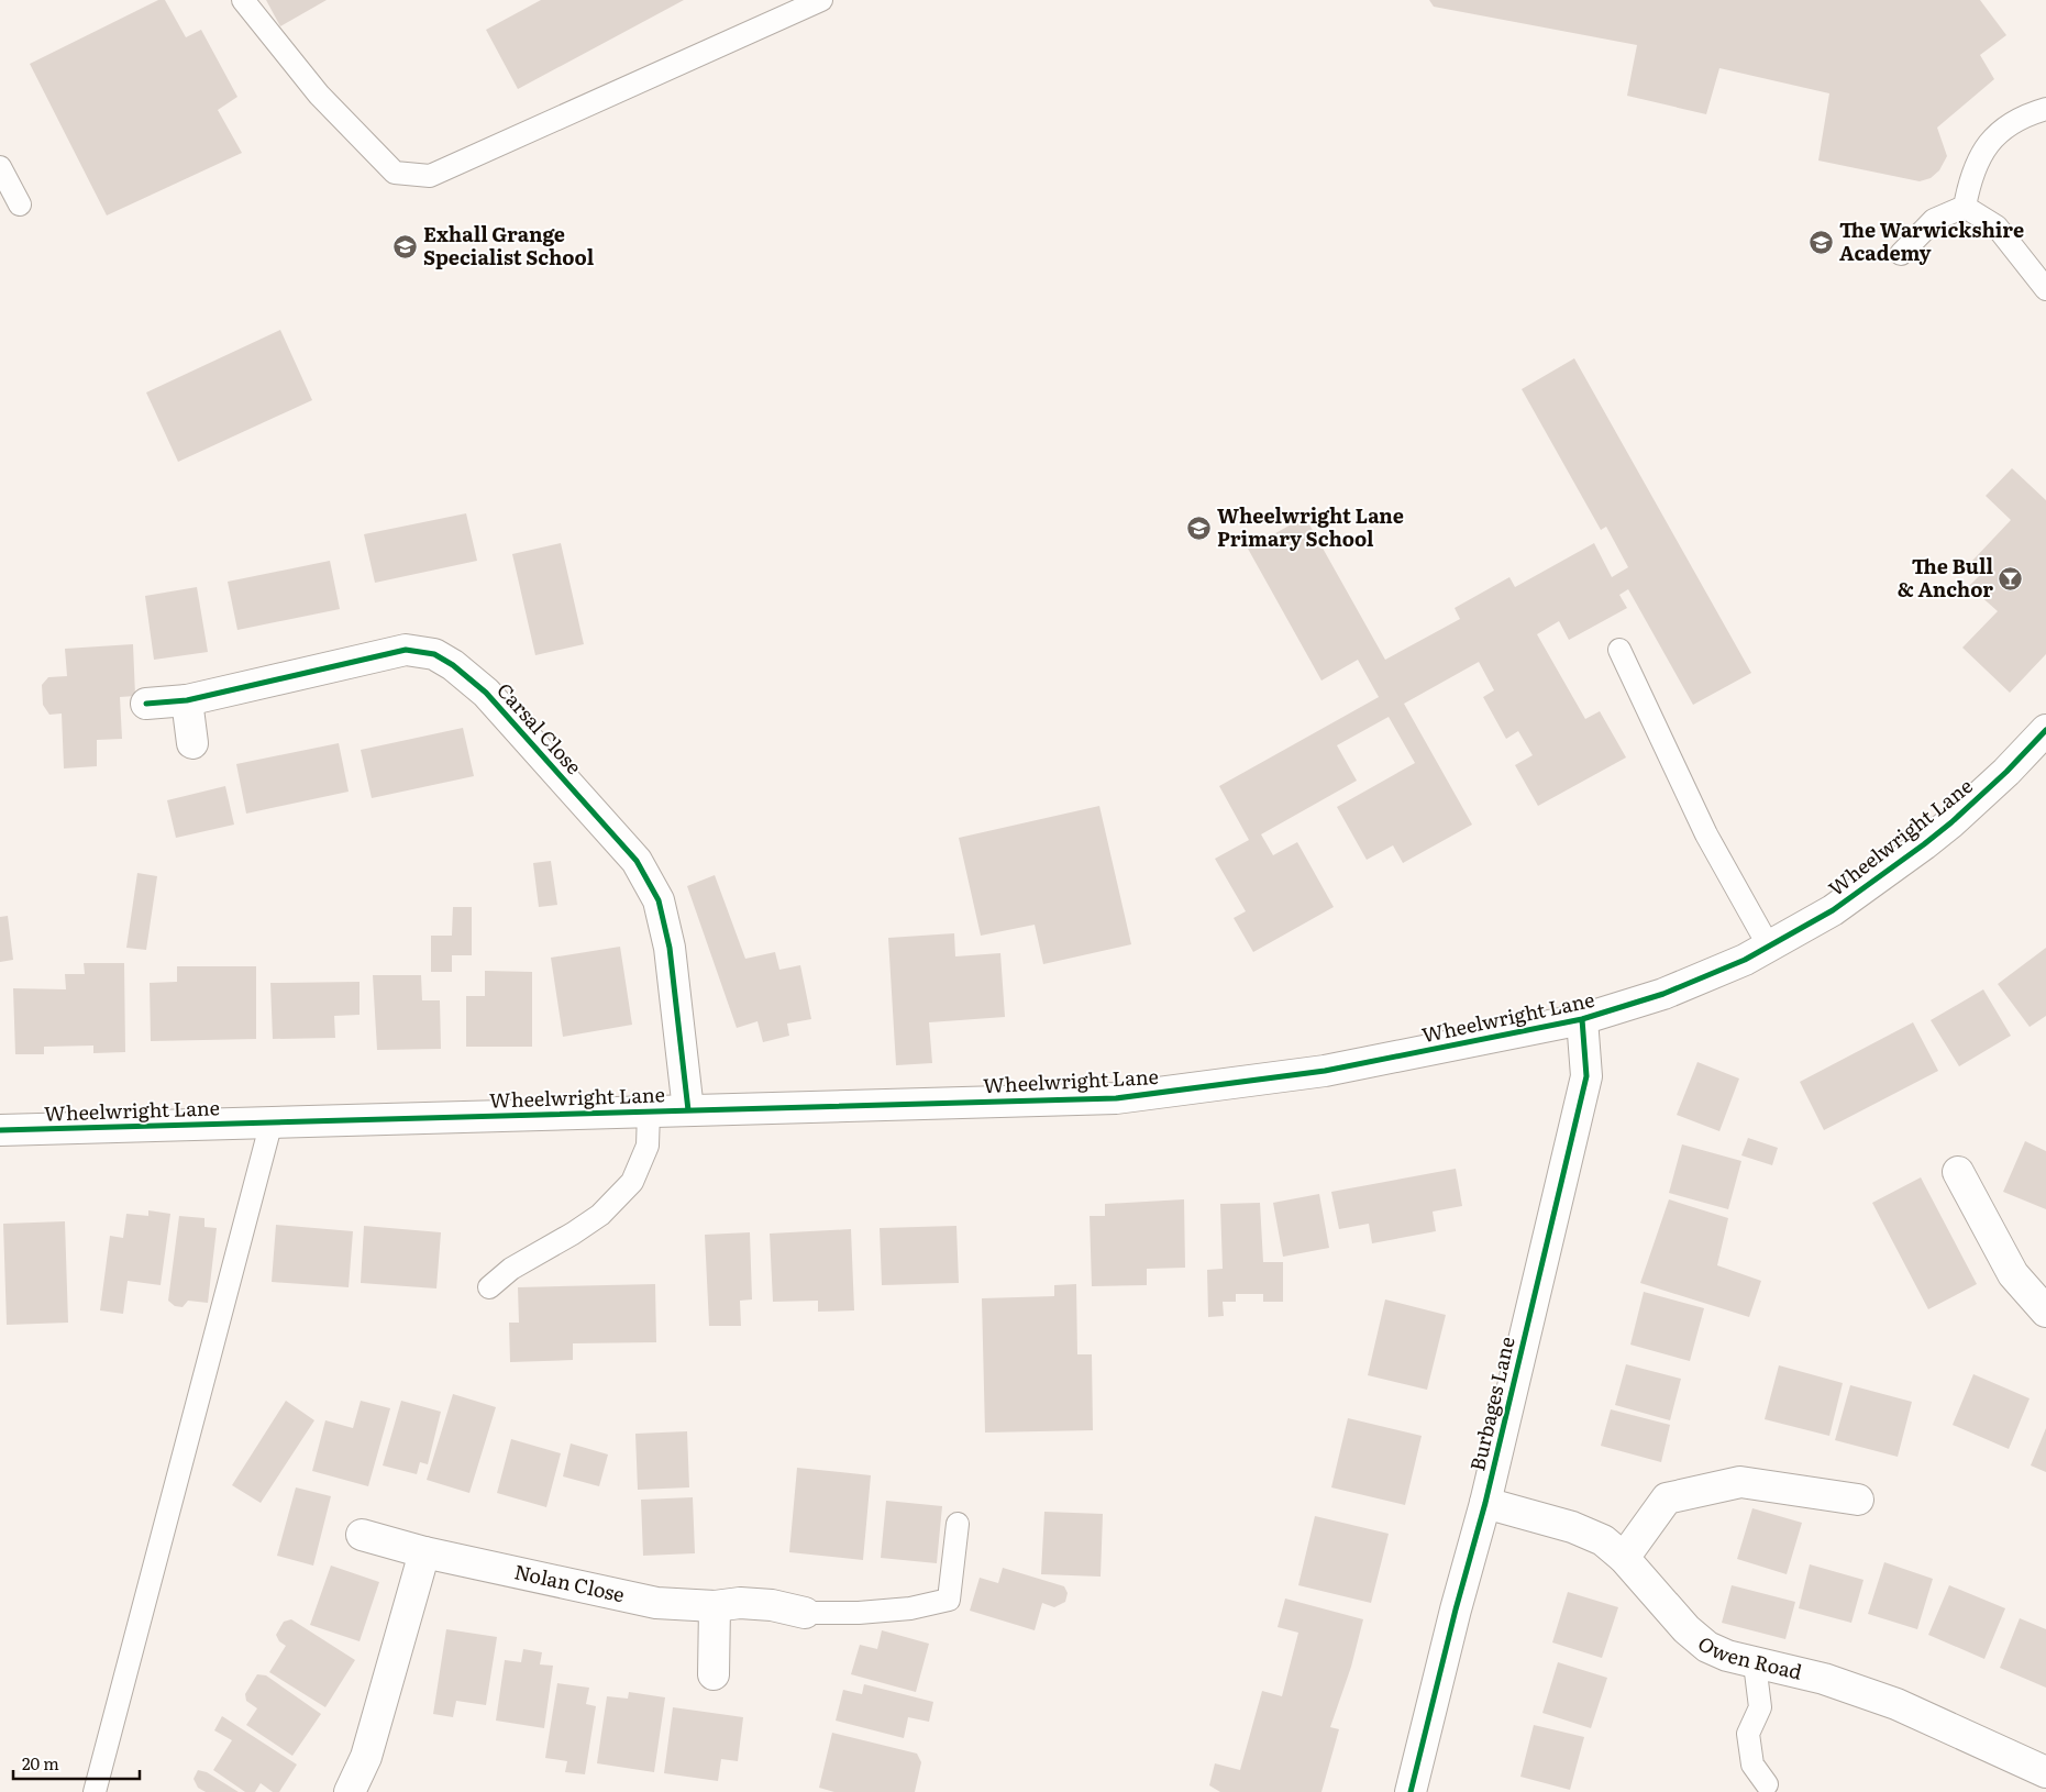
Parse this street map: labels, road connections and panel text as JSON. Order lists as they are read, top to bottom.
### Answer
{
  "streets": {
    "street": [
      "Carsal Close",
      "Wheelwright Lane",
      "Burbages Lane",
      "Nolan Close",
      "Owen Road"
    ]
  },
  "crossings": [
    ["Carsal Close", "Wheelwright Lane"],
    ["Wheelwright Lane", "Burbages Lane"],
    ["Burbages Lane", "Owen Road"]
  ],
  "places": {
    "school or university": ["The Warwickshire Academy", "Exhall Grange Specialist School", "Wheelwright Lane Primary School"],
    "bar": ["The Bull & Anchor"]
  },
  "scale_bar": "20 m"
}
